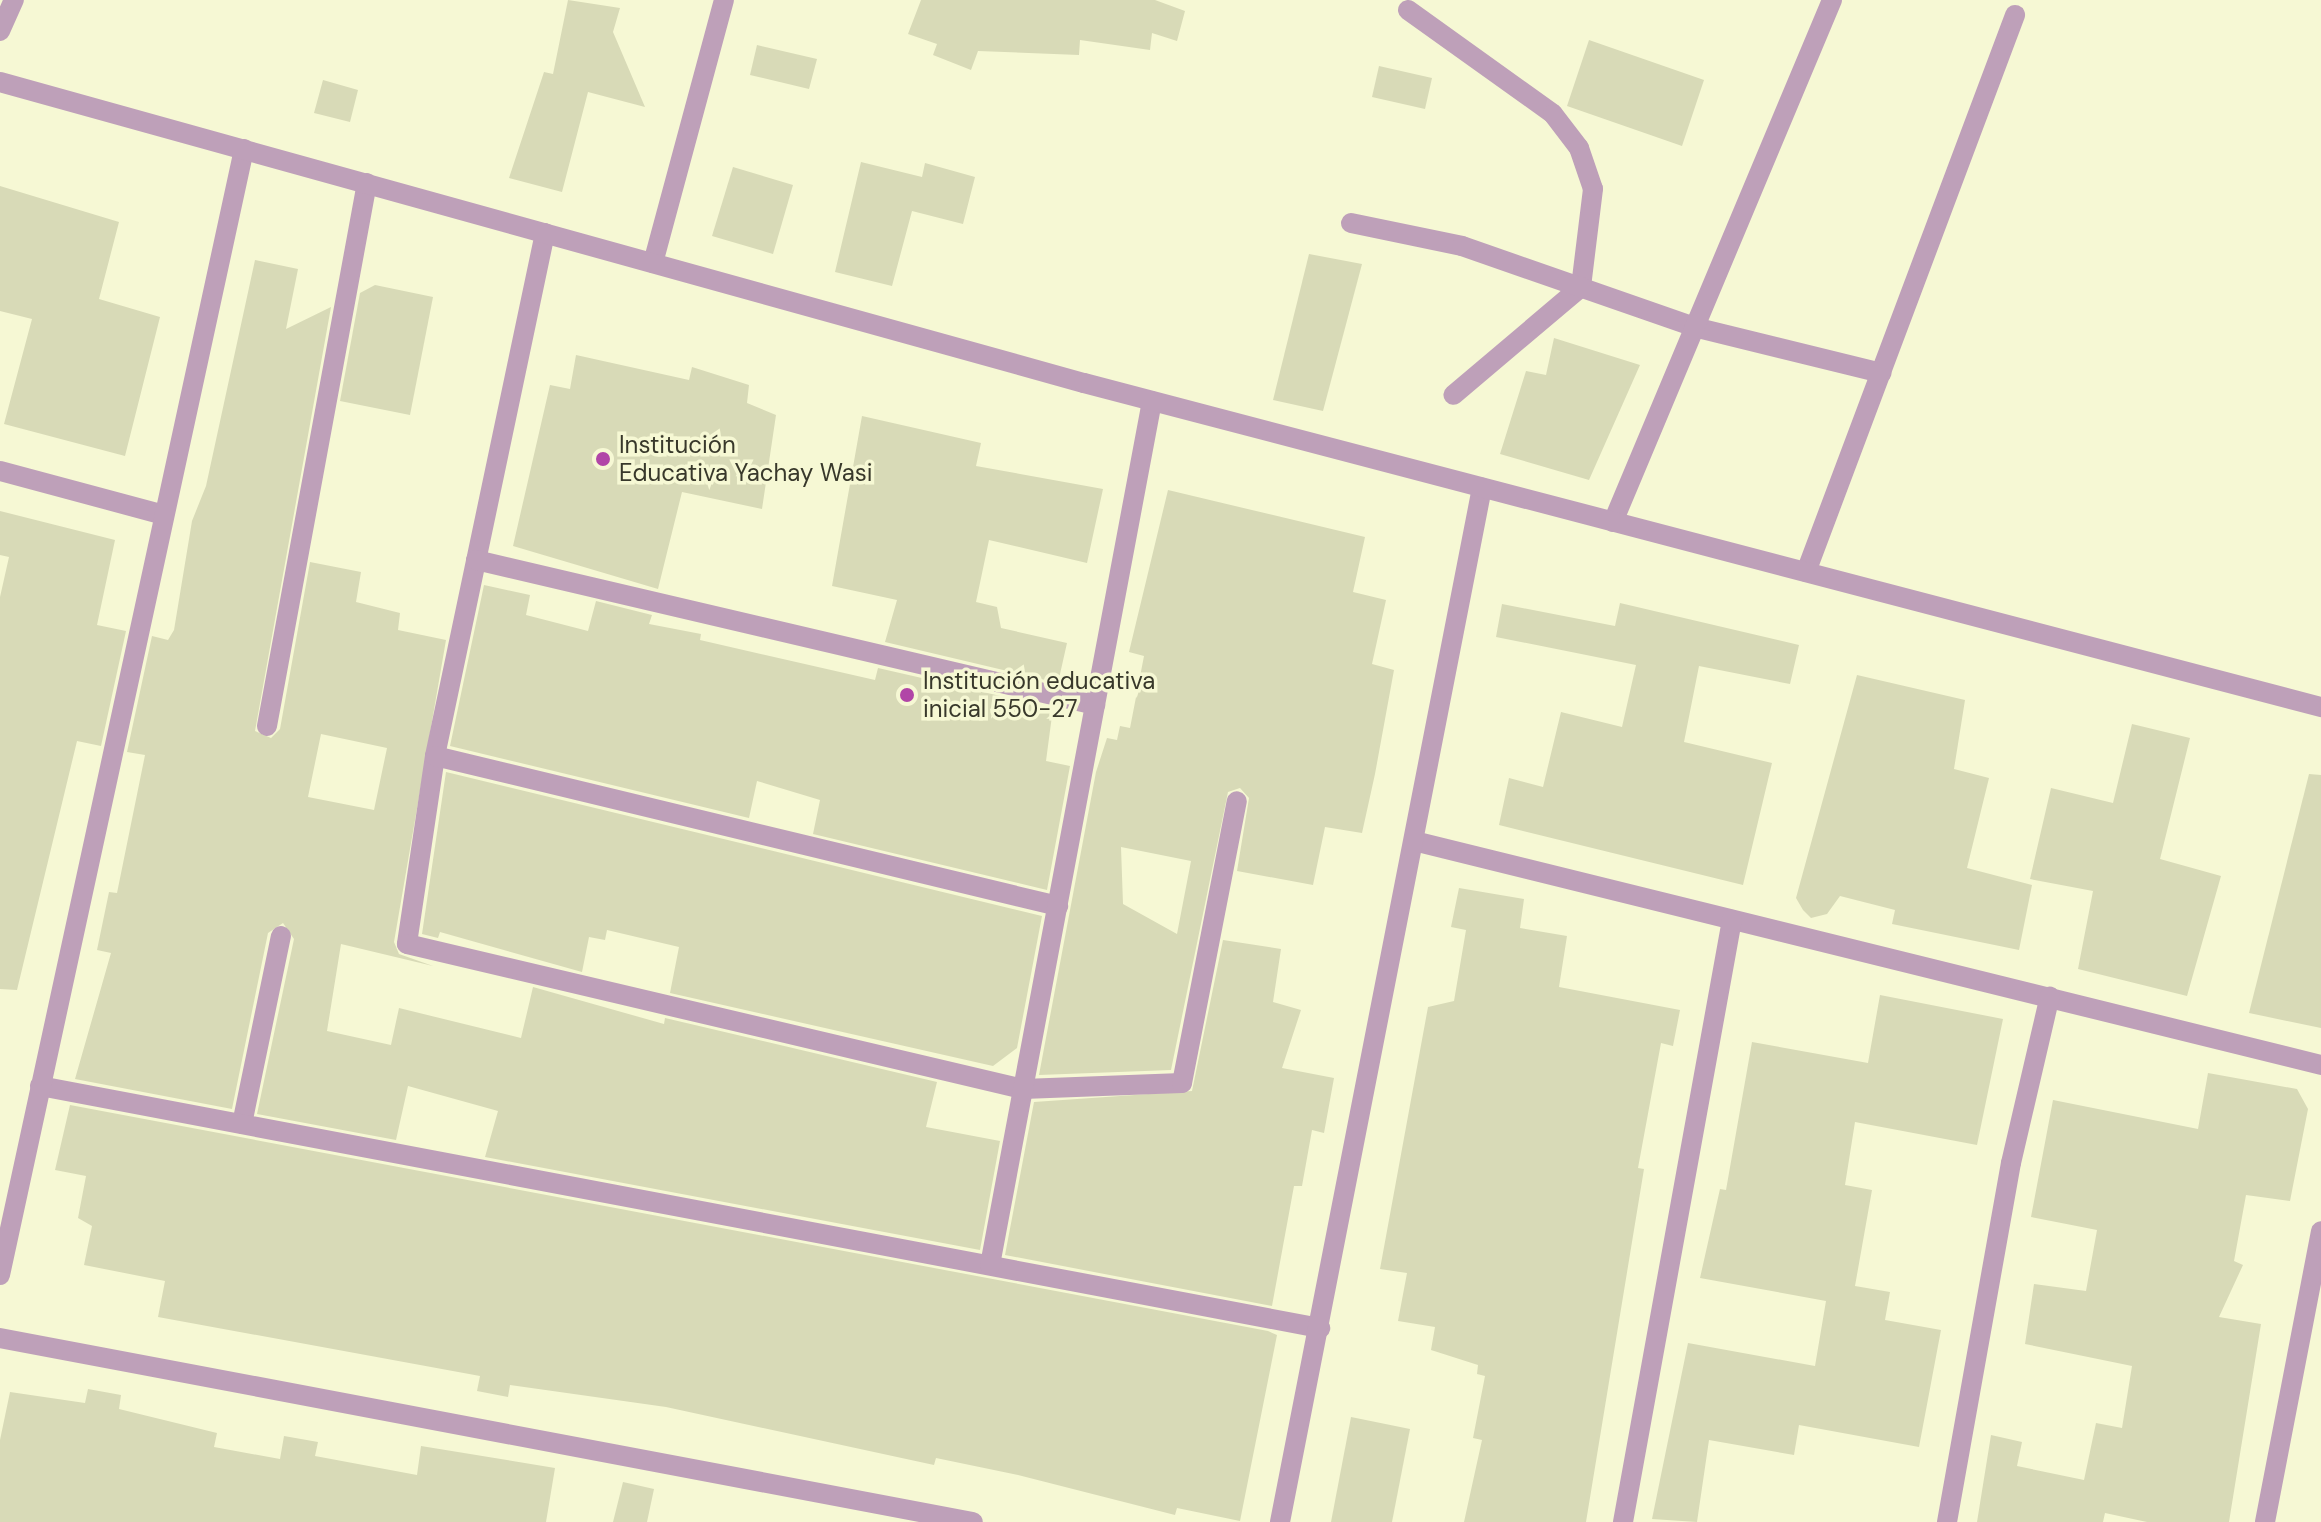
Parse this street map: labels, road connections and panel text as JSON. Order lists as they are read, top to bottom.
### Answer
{
  "places": ["Institución Educativa Yachay Wasi", "Institución educativa inicial 550-27"]
}
